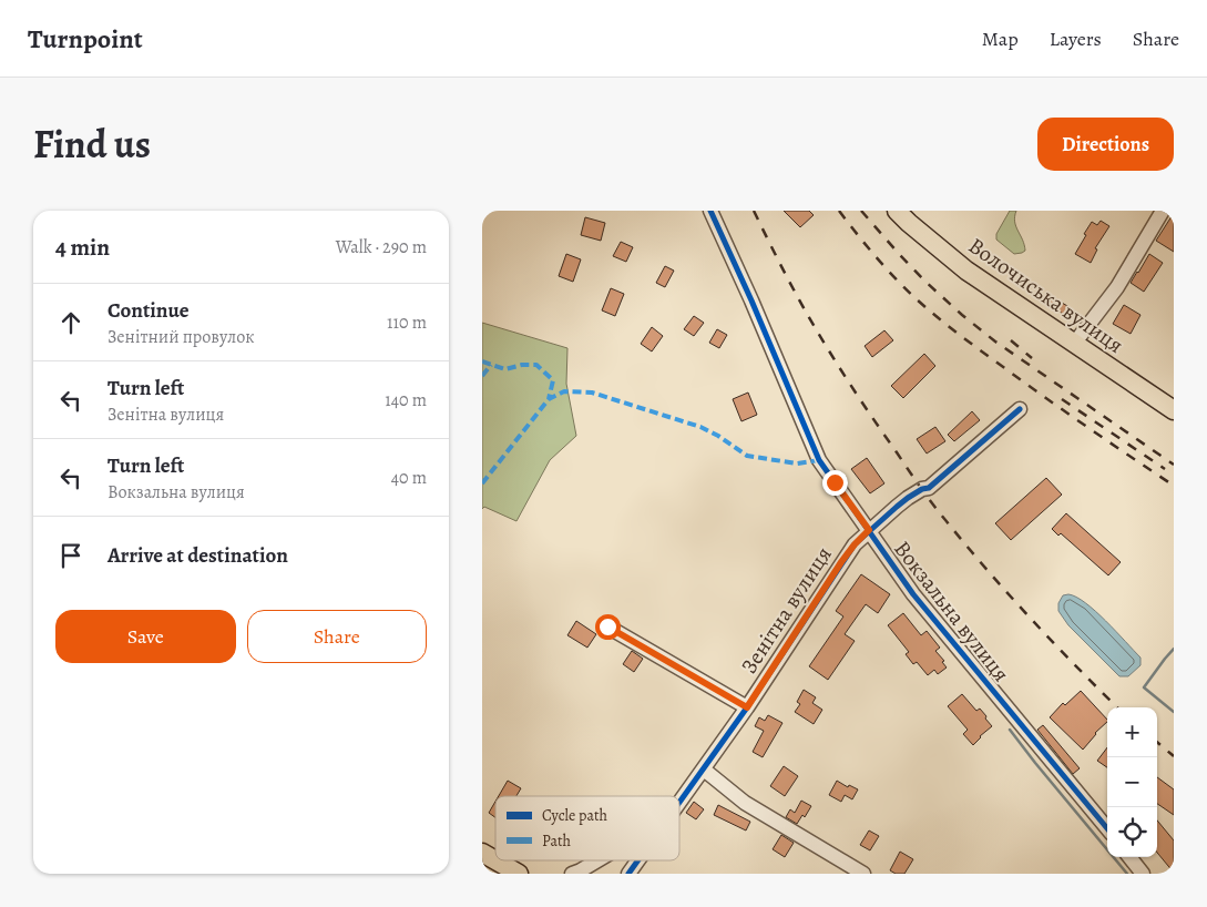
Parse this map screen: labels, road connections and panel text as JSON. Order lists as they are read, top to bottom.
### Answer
{
  "streets": {
    "main road": ["Волочиська вулиця"],
    "street": ["Зенітна вулиця", "Вокзальна вулиця"]
  },
  "crossings": [
    ["Зенітна вулиця", "Вокзальна вулиця"]
  ],
  "legend": ["Cycle path", "Path"],
  "page": {
    "header": "Turnpoint",
    "nav": ["Map", "Layers", "Share"],
    "title": "Find us",
    "buttons": [
      "Directions",
      ["Save", "Share"]
    ],
    "heading": ["4 min", "Walk · 290 m"],
    "list": [
      ["Continue", "Зенітний провулок", "110 m"],
      ["Turn left", "Зенітна вулиця", "140 m"],
      ["Turn left", "Вокзальна вулиця", "40 m"],
      "Arrive at destination"
    ],
    "map_buttons": ["+", "−"]
  }
}
